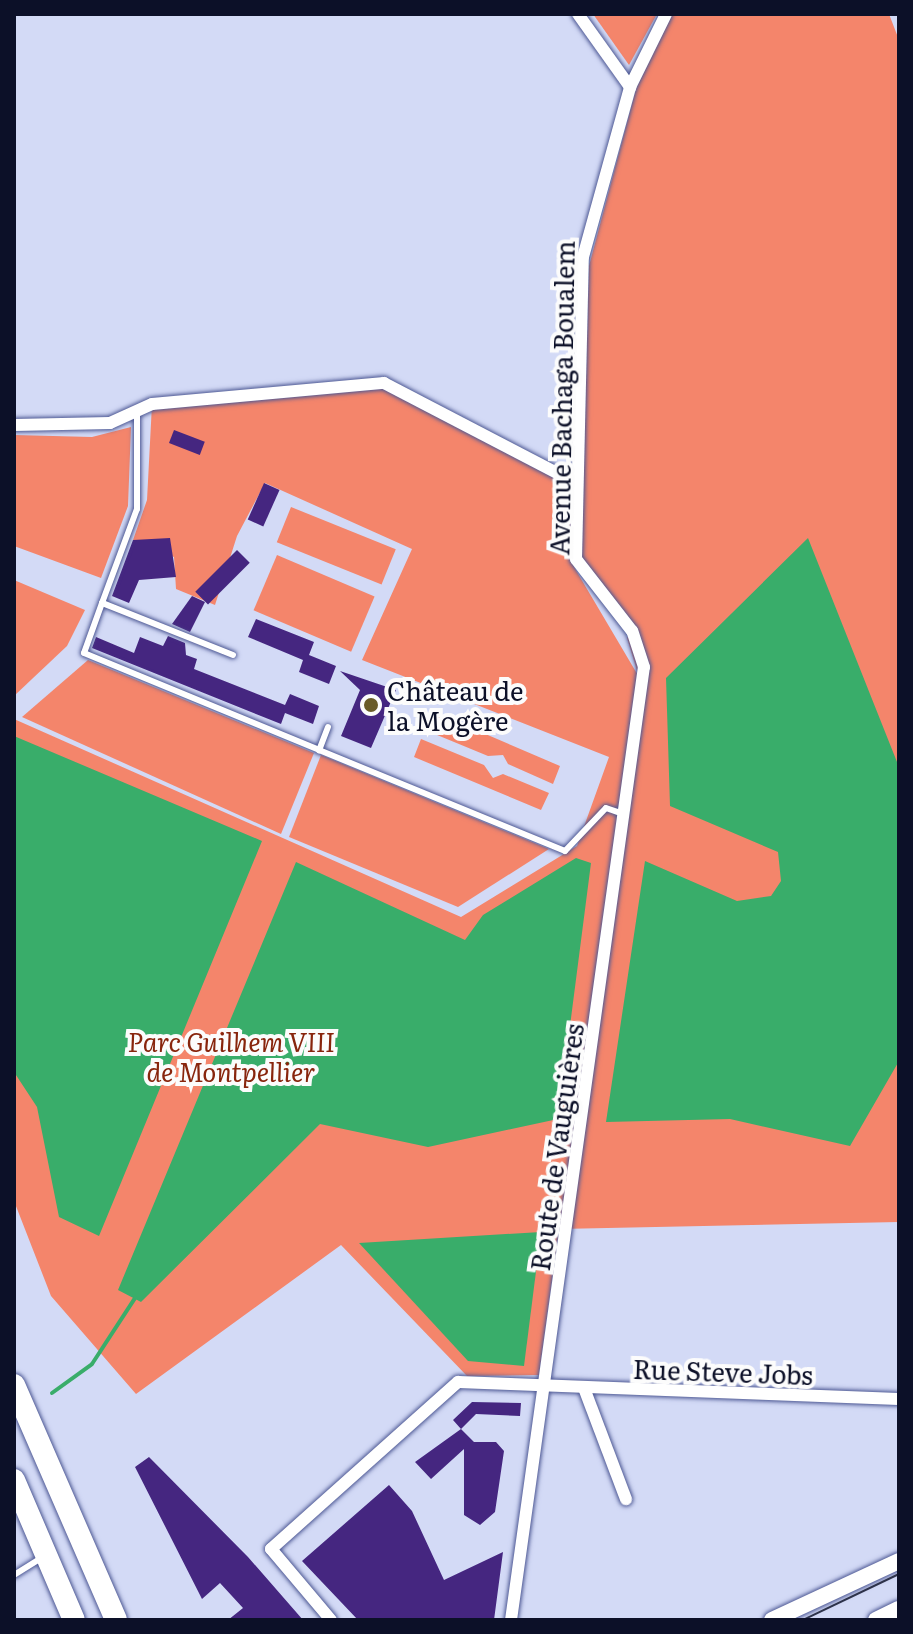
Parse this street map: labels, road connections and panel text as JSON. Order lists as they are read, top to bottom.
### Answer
{
  "streets": {
    "street": ["Avenue Bachaga Boualem", "Route de Vauguières", "Rue Steve Jobs"]
  },
  "crossings": [
    ["Avenue Bachaga Boualem", "Route de Vauguières"],
    ["Route de Vauguières", "Rue Steve Jobs"]
  ],
  "parks": ["Parc Guilhem VIII de Montpellier"],
  "places": ["Château de la Mogère"]
}
